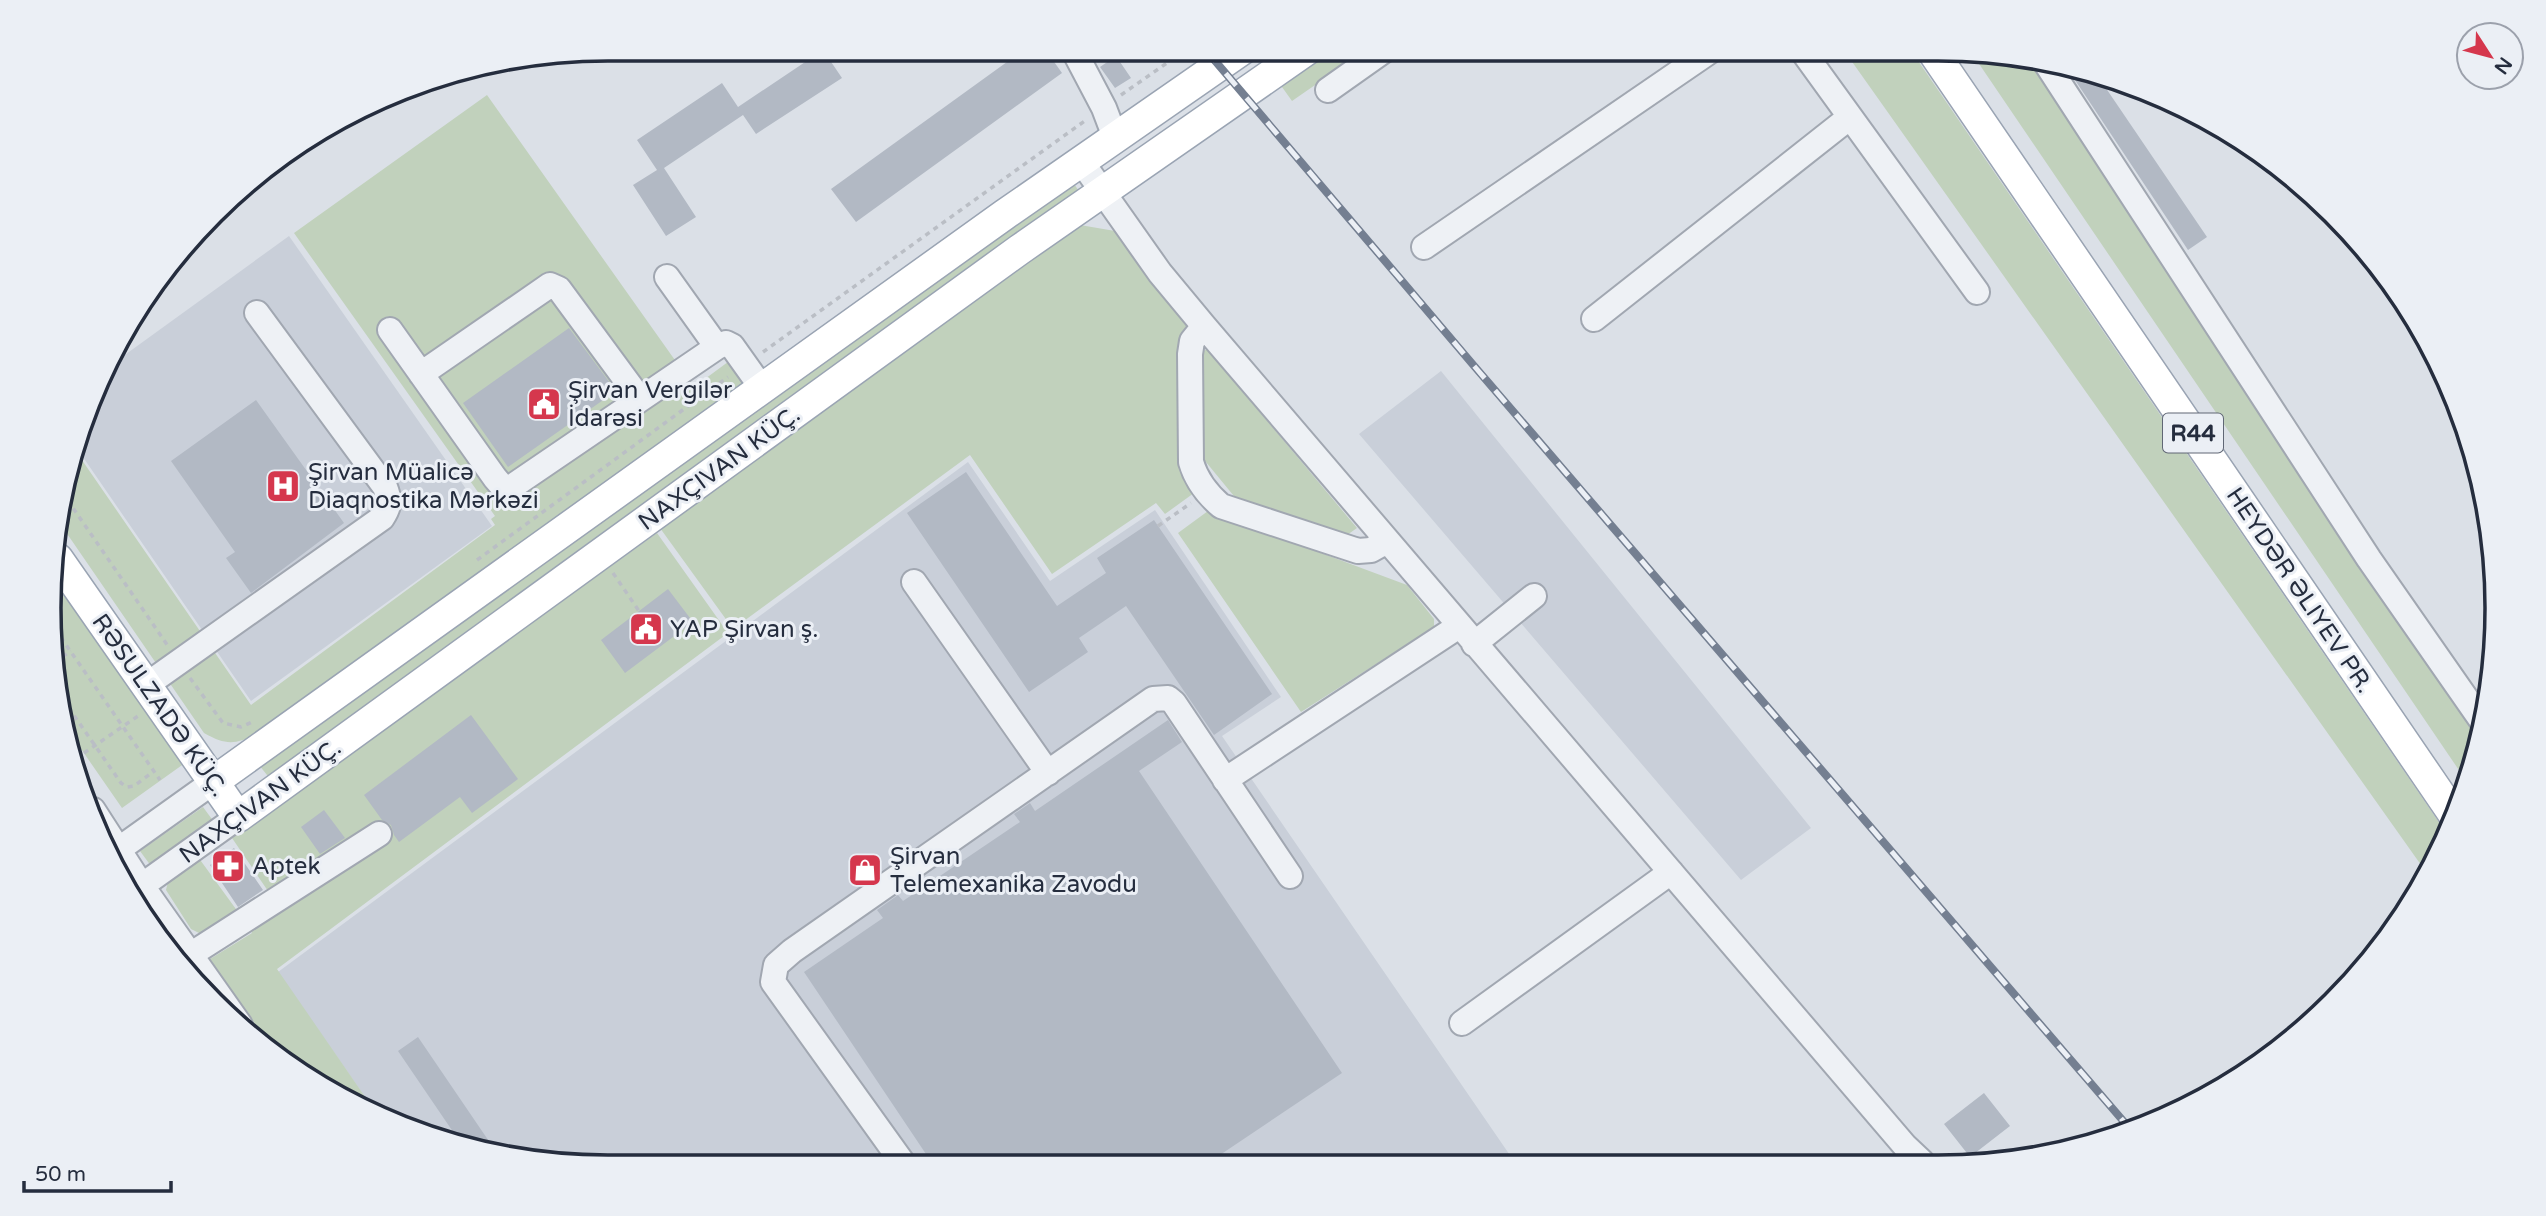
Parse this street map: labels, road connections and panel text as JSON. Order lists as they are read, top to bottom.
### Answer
{
  "streets": {
    "main road": ["R44", "HEYDƏR ƏLIYEV PR.", "RƏSULZADƏ KÜÇ."]
  },
  "places": {
    "public building": ["Şirvan Vergilər İdarəsi", "YAP Şirvan ş."],
    "hospital": ["Şirvan Müalicə Diaqnostika Mərkəzi"],
    "pharmacy": ["Aptek"],
    "shop": ["Şirvan Telemexanika Zavodu"]
  },
  "scale_bar": "50 m",
  "north": "bottom right"
}
